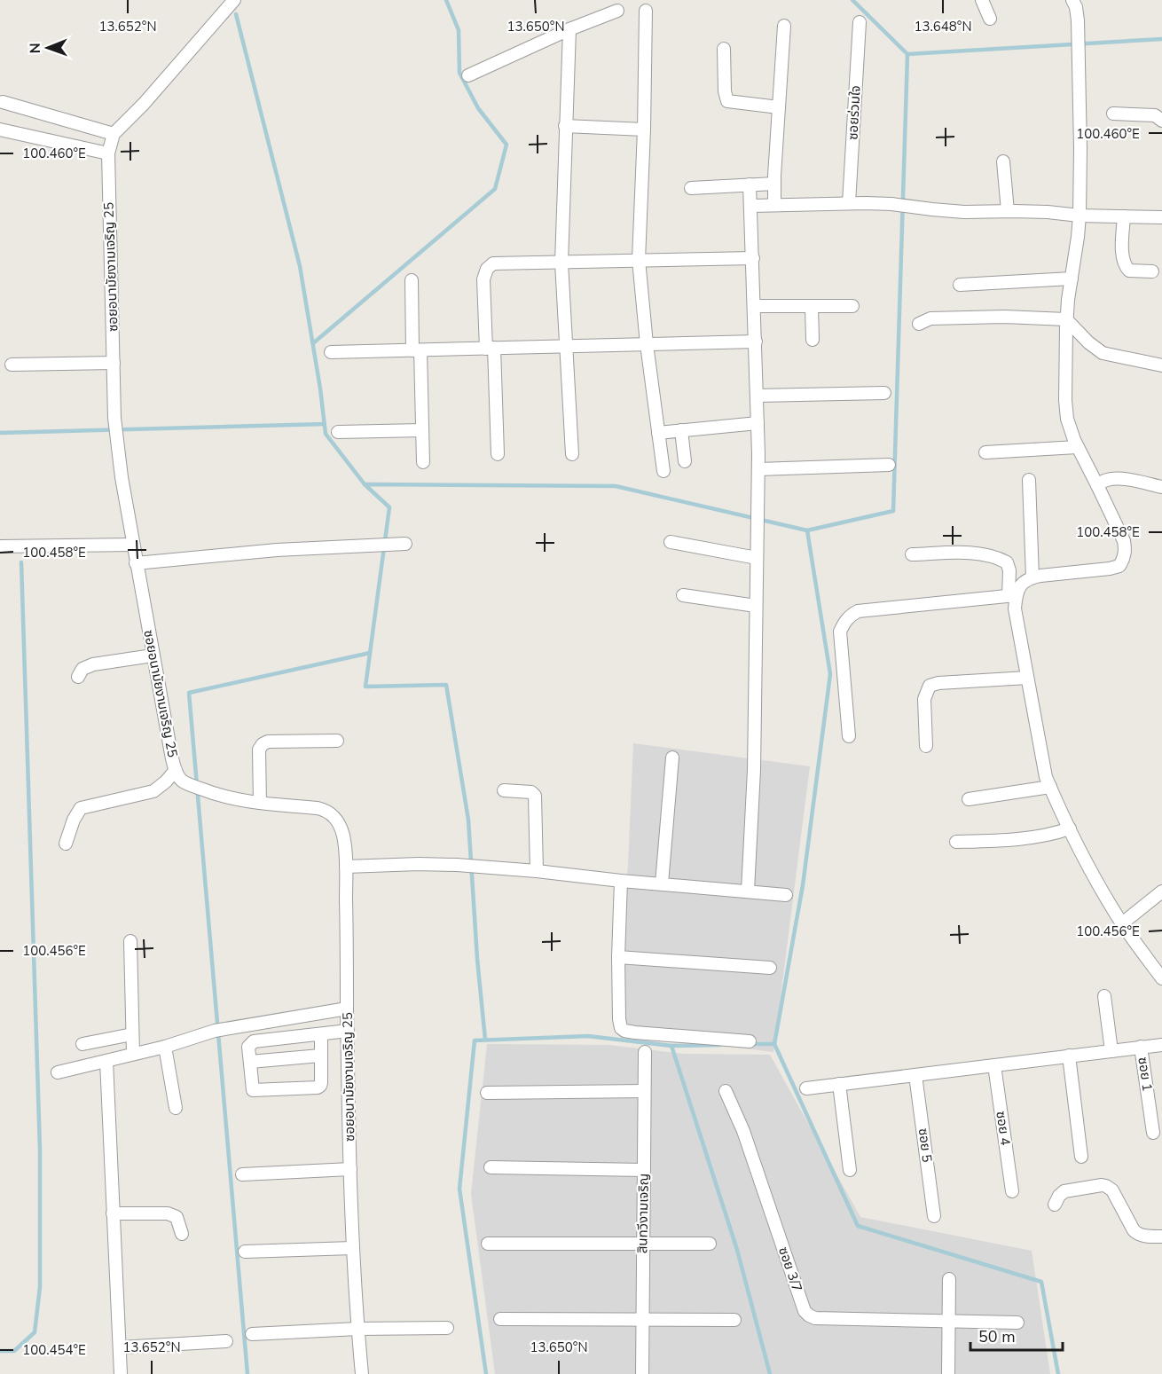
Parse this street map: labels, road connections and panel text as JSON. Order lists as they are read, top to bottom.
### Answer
{
  "streets": {
    "street": [
      "ซอยร่วมใจ",
      "ซอยอนามัยงามเจริญ 25",
      "ซอย 1",
      "ซอย 4",
      "ซอย 5",
      "สินทวีงามเจริญ",
      "ซอย 3/7"
    ]
  },
  "scale_bar": "50 m",
  "north": "left",
  "coordinates": [
    "13.652°N",
    "13.650°N",
    "13.648°N",
    "100.460°E",
    "100.458°E",
    "100.456°E",
    "100.454°E"
  ]
}
